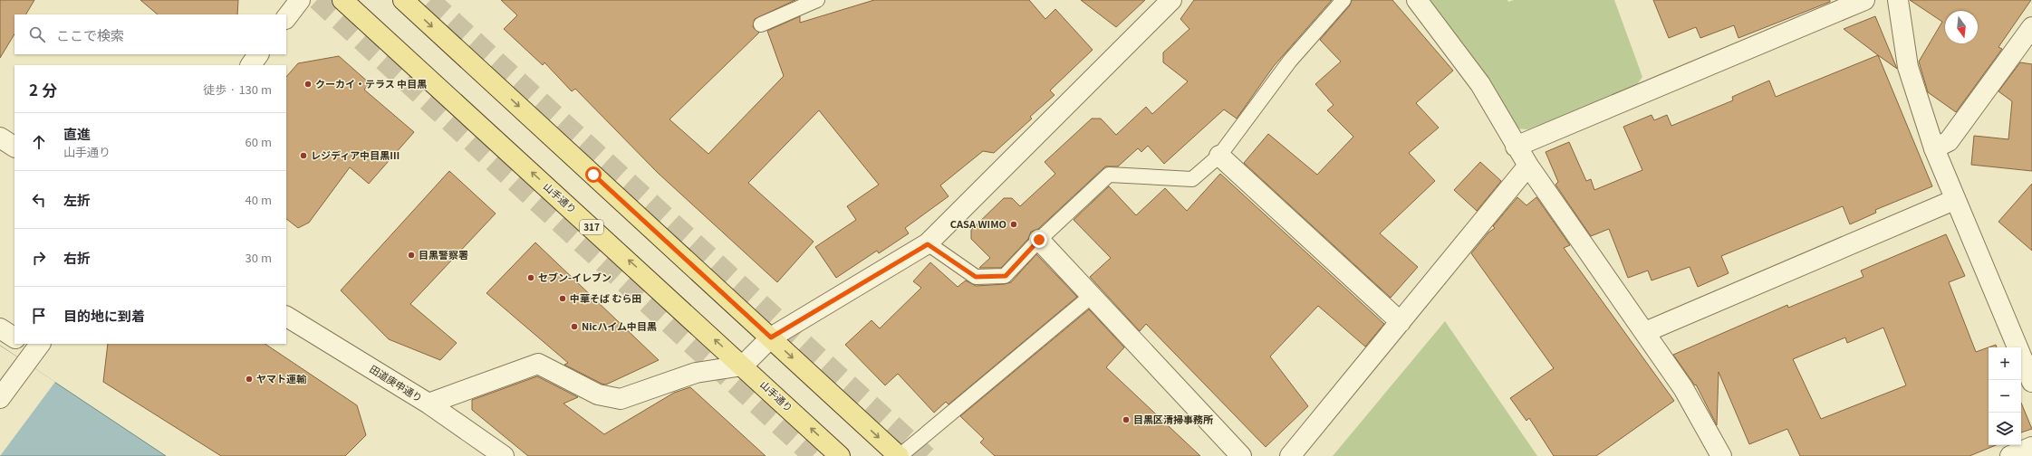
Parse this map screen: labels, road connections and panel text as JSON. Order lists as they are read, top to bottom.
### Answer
{
  "streets": {
    "main road": ["山手通り", "317"],
    "street": ["田道庚申通り"]
  },
  "places": [
    "クーカイ・テラス 中目黒",
    "レジディア中目黒Ⅲ",
    "CASA WIMO",
    "目黒警察署",
    "セブン-イレブン",
    "中華そば むら田",
    "Nicハイム中目黒",
    "ヤマト運輸",
    "目黒区清掃事務所"
  ],
  "north": "bottom",
  "page": {
    "search": "ここで検索",
    "heading": ["2 分", "徒歩 · 130 m"],
    "list": [
      ["直進", "山手通り", "60 m"],
      ["左折", "40 m"],
      ["右折", "30 m"],
      "目的地に到着"
    ],
    "map_buttons": ["+", "−"]
  }
}
